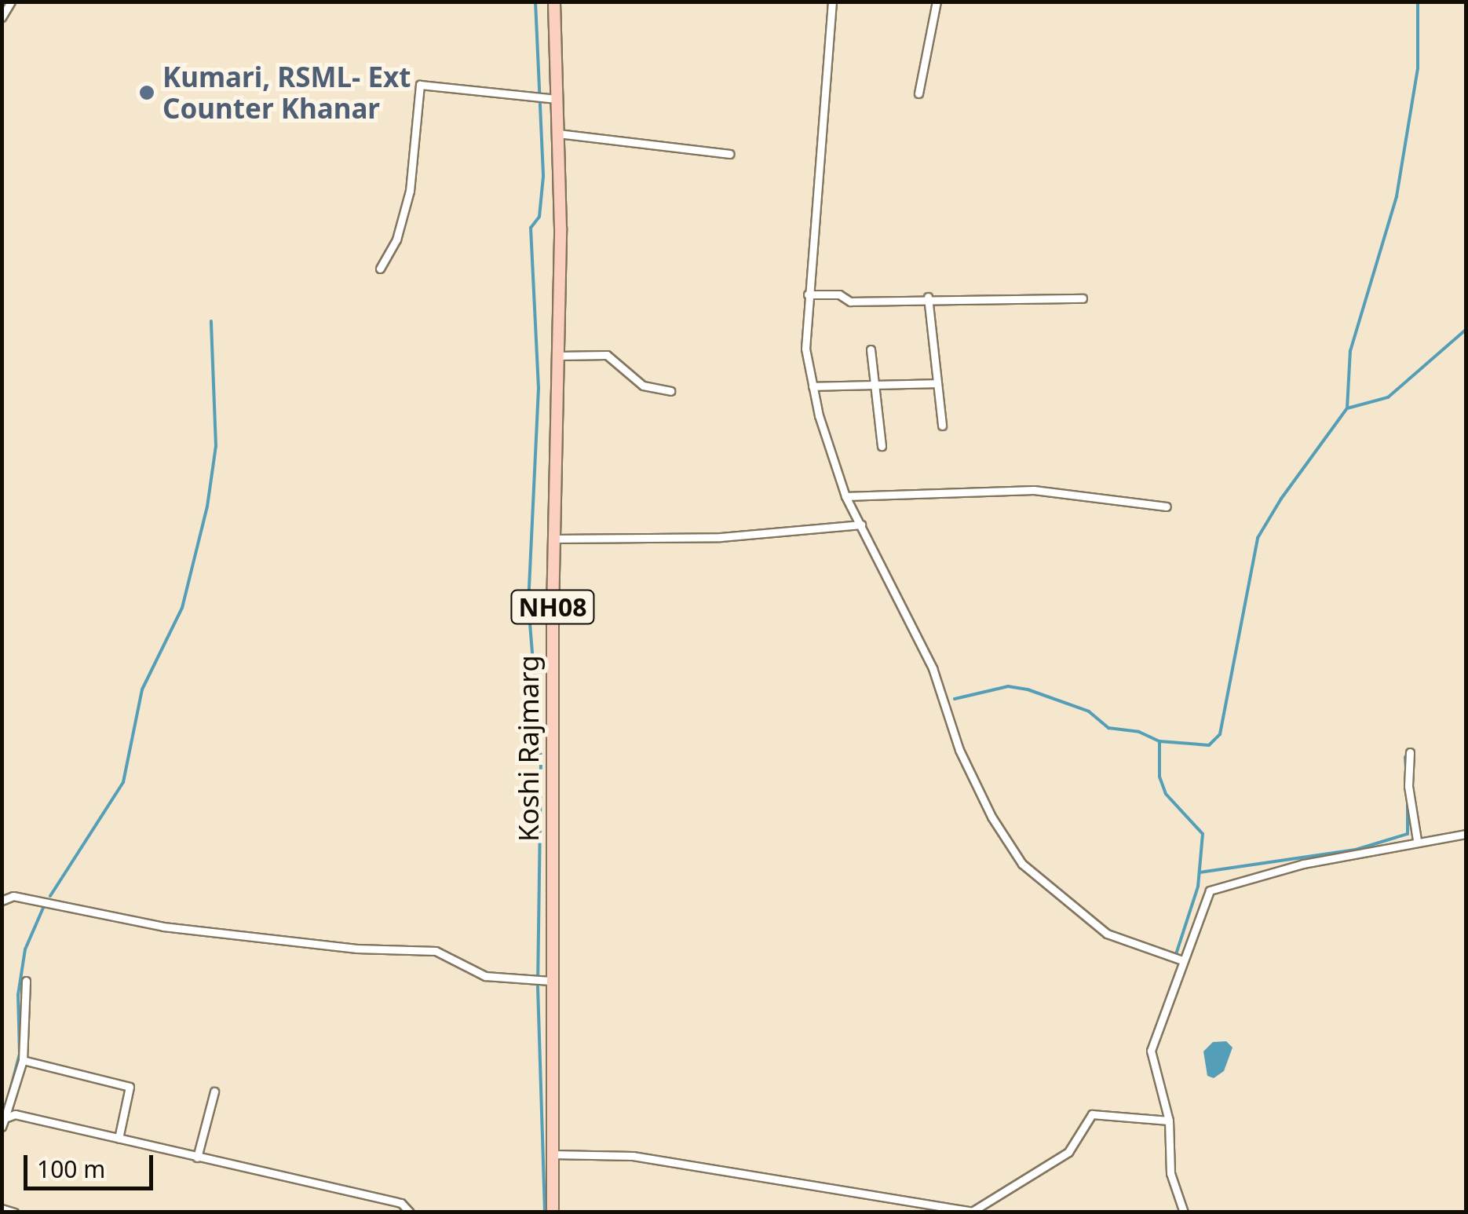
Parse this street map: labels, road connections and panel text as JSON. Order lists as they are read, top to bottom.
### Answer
{
  "streets": {
    "main road": ["NH08", "Koshi Rajmarg"]
  },
  "places": ["Kumari, RSML- Ext Counter Khanar"],
  "scale_bar": "100 m"
}
